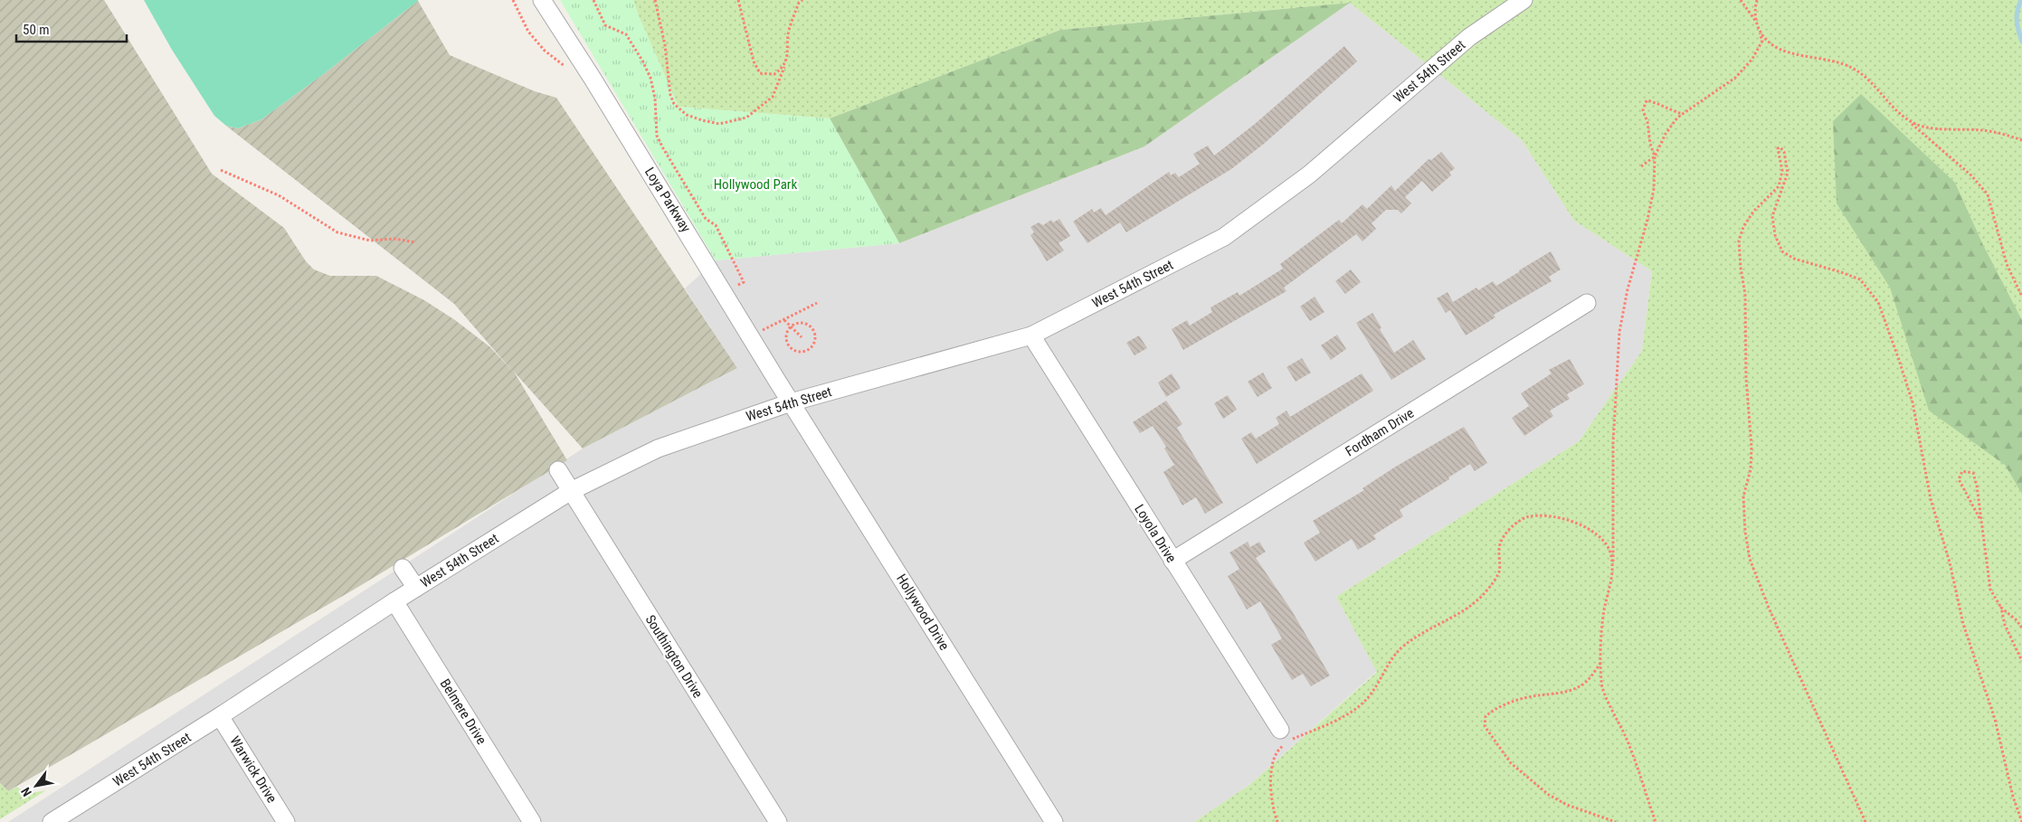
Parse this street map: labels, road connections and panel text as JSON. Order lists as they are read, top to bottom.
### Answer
{
  "streets": {
    "street": [
      "West 54th Street",
      "Loya Parkway",
      "Fordham Drive",
      "Loyola Drive",
      "Hollywood Drive",
      "Southington Drive",
      "Belmere Drive",
      "Warwick Drive"
    ]
  },
  "crossings": [
    ["West 54th Street", "Loya Parkway"],
    ["West 54th Street", "Loyola Drive"],
    ["West 54th Street", "Hollywood Drive"],
    ["West 54th Street", "Southington Drive"],
    ["West 54th Street", "Belmere Drive"],
    ["West 54th Street", "Warwick Drive"],
    ["Loya Parkway", "Hollywood Drive"],
    ["Fordham Drive", "Loyola Drive"]
  ],
  "parks": ["Hollywood Park"],
  "scale_bar": "50 m",
  "north": "bottom left"
}
